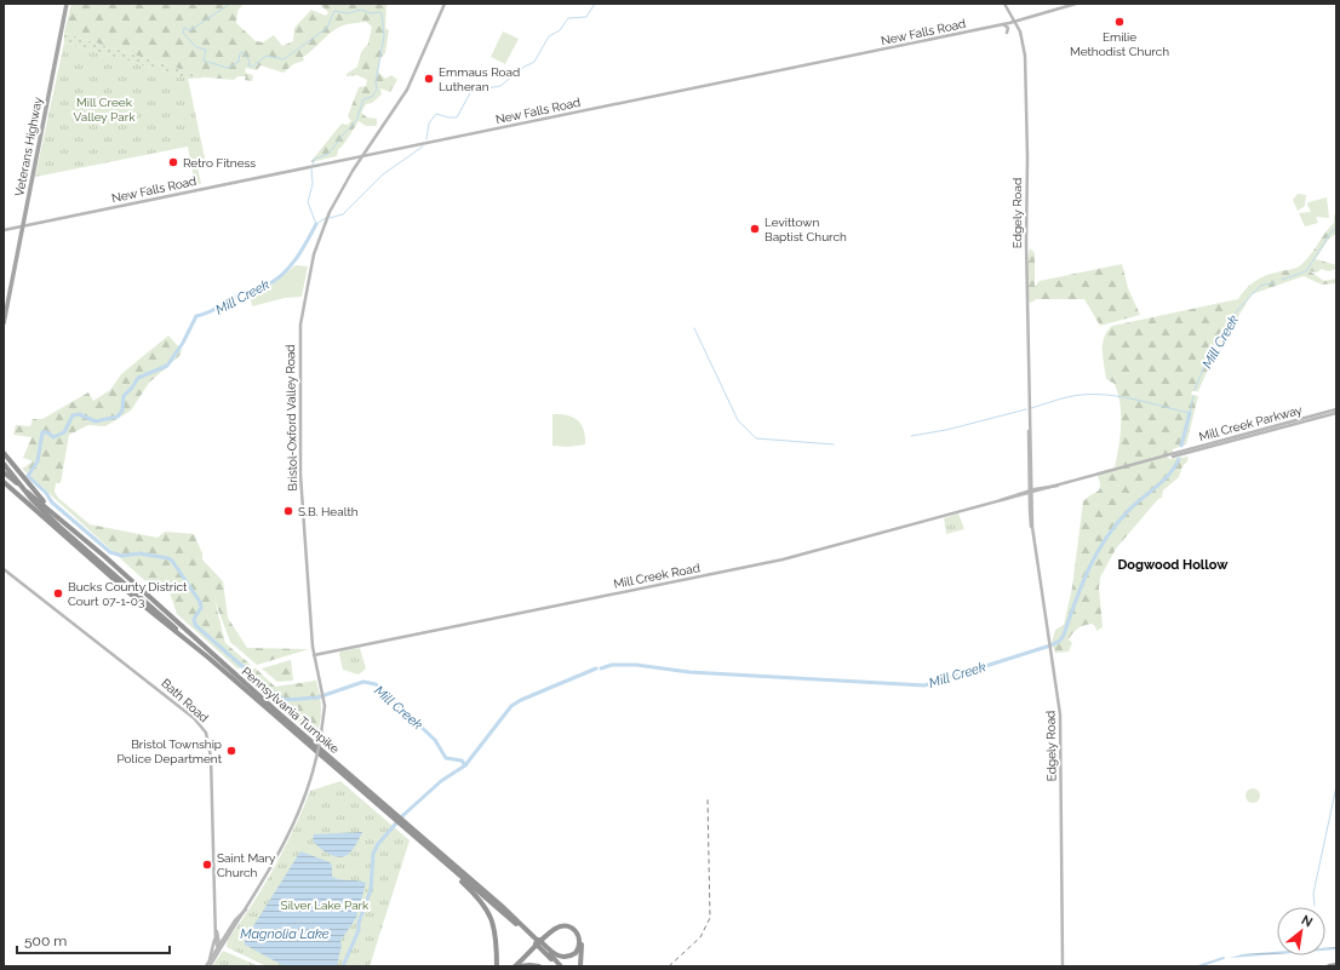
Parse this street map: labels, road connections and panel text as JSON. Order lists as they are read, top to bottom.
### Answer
{
  "streets": {
    "highway": ["Pennsylvania Turnpike"],
    "main road": [
      "New Falls Road",
      "Veterans Highway",
      "Edgely Road",
      "Bristol-Oxford Valley Road",
      "Mill Creek Parkway",
      "Mill Creek Road",
      "Bath Road"
    ]
  },
  "crossings": [
    ["New Falls Road", "Veterans Highway"],
    ["New Falls Road", "Edgely Road"],
    ["New Falls Road", "Bristol-Oxford Valley Road"],
    ["Edgely Road", "Mill Creek Parkway"],
    ["Edgely Road", "Mill Creek Road"],
    ["Bristol-Oxford Valley Road", "Mill Creek Road"],
    ["Bristol-Oxford Valley Road", "Bath Road"],
    ["Mill Creek Parkway", "Mill Creek Road"]
  ],
  "districts": ["Dogwood Hollow"],
  "water": ["Mill Creek", "Magnolia Lake"],
  "parks": ["Mill Creek Valley Park", "Silver Lake Park"],
  "places": [
    "Emilie Methodist Church",
    "Emmaus Road Lutheran",
    "Retro Fitness",
    "Levittown Baptist Church",
    "S.B. Health",
    "Bucks County District Court 07-1-03",
    "Bristol Township Police Department",
    "Saint Mary Church"
  ],
  "scale_bar": "500 m",
  "north": "top right"
}
